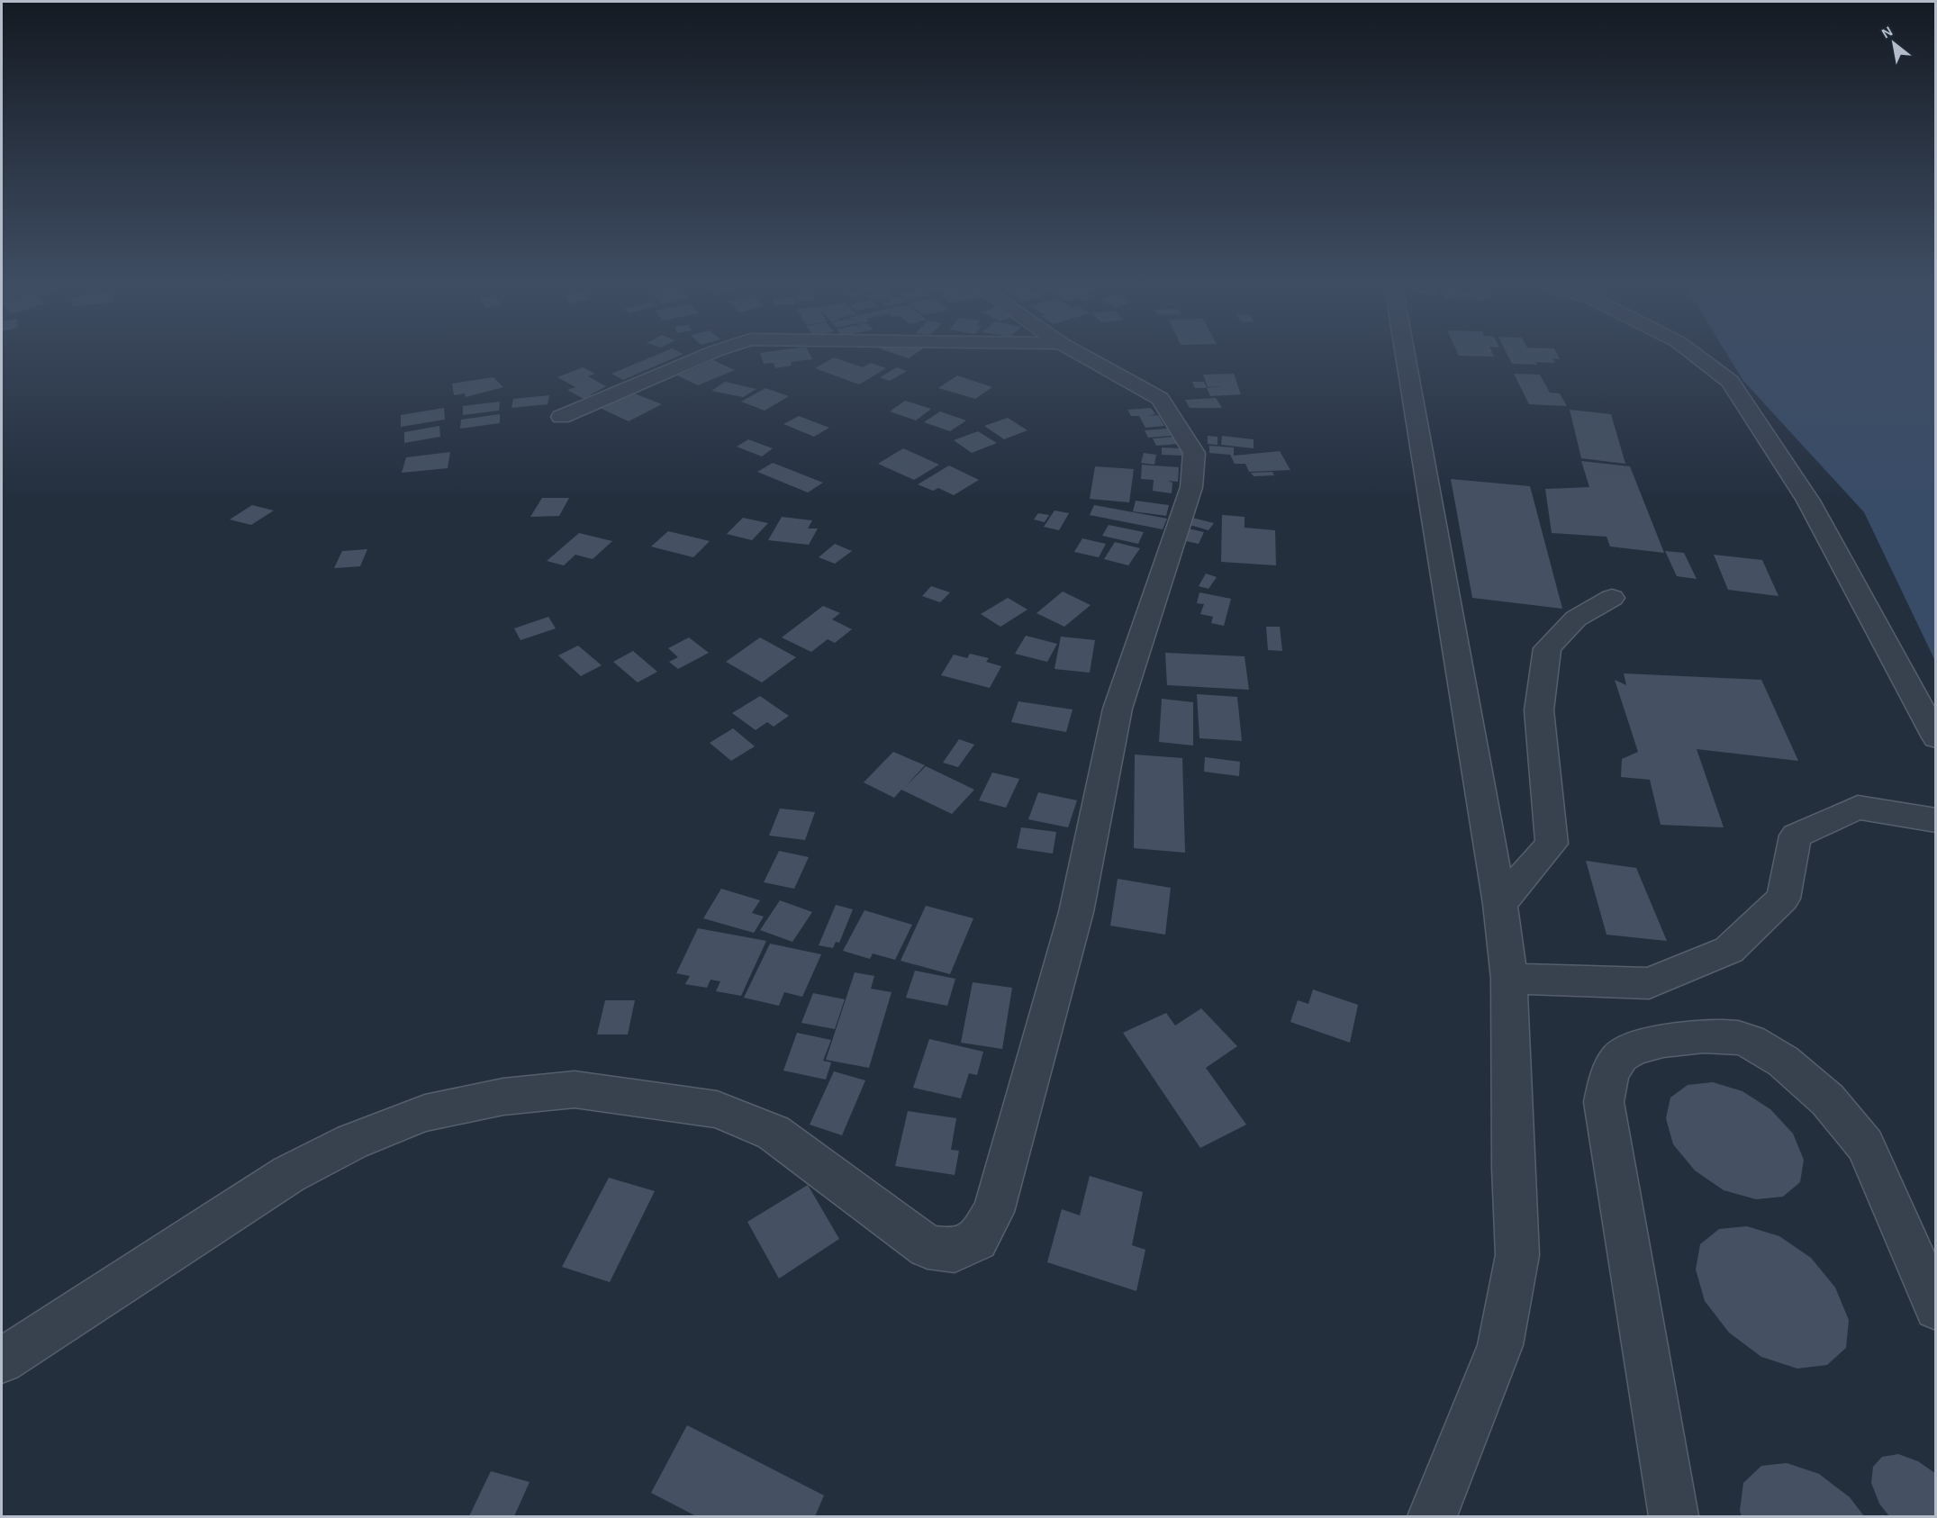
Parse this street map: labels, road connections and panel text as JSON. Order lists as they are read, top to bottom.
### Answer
{
  "north": "top left"
}
